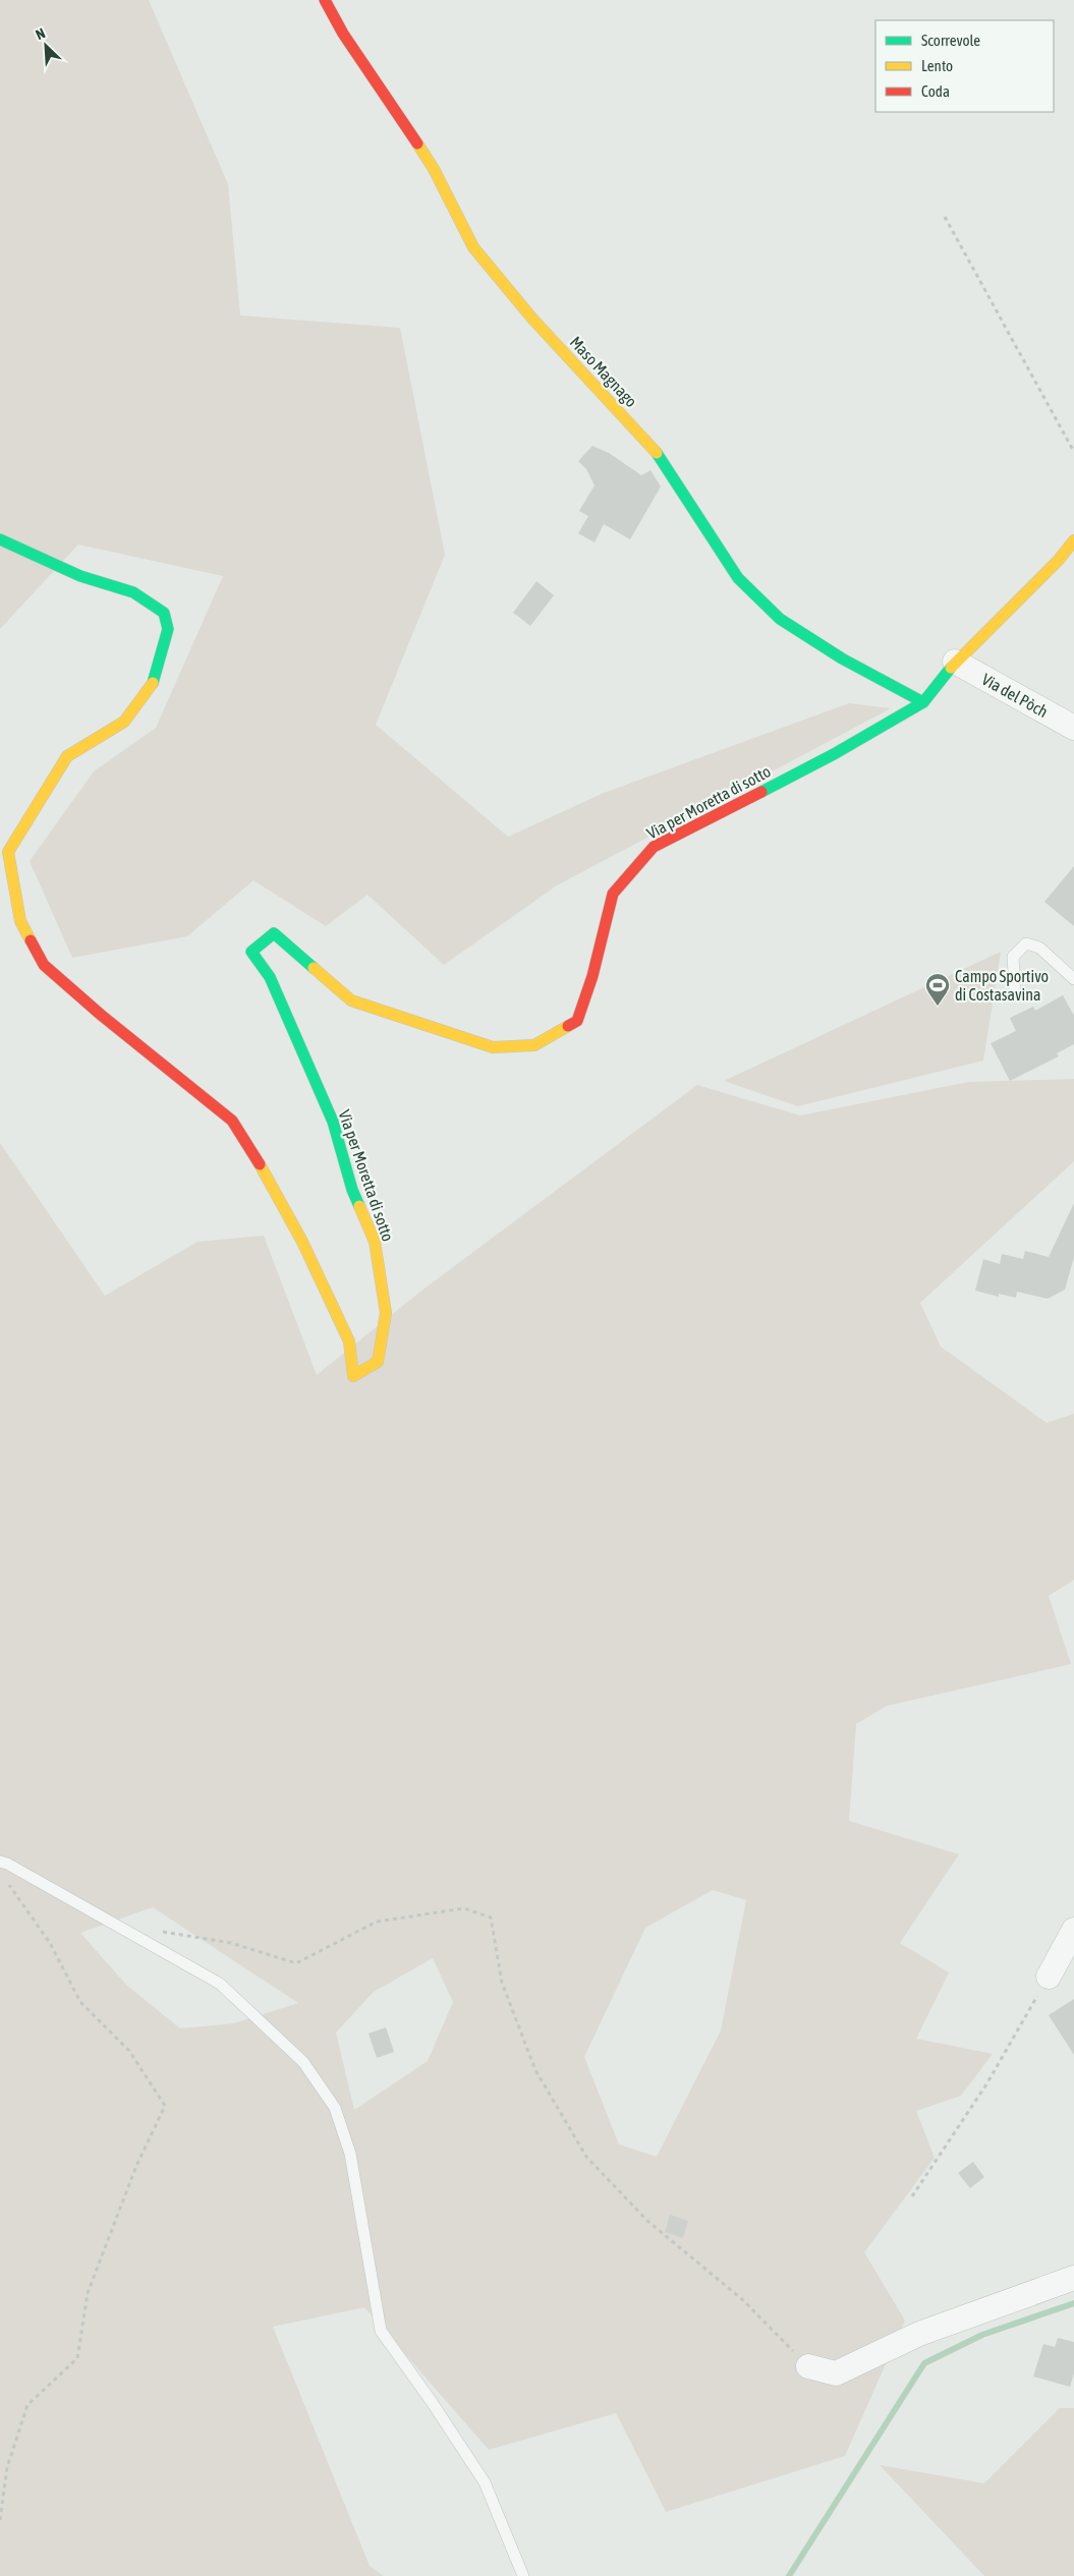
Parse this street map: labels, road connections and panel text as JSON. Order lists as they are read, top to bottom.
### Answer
{
  "streets": {
    "street": ["Maso Magnago", "Via del Pòch", "Via per Moretta di sotto"]
  },
  "crossings": [
    ["Maso Magnago", "Via per Moretta di sotto"],
    ["Via del Pòch", "Via per Moretta di sotto"]
  ],
  "places": {
    "sports": ["Campo Sportivo di Costasavina"]
  },
  "legend": ["Scorrevole", "Lento", "Coda"],
  "north": "top left"
}
